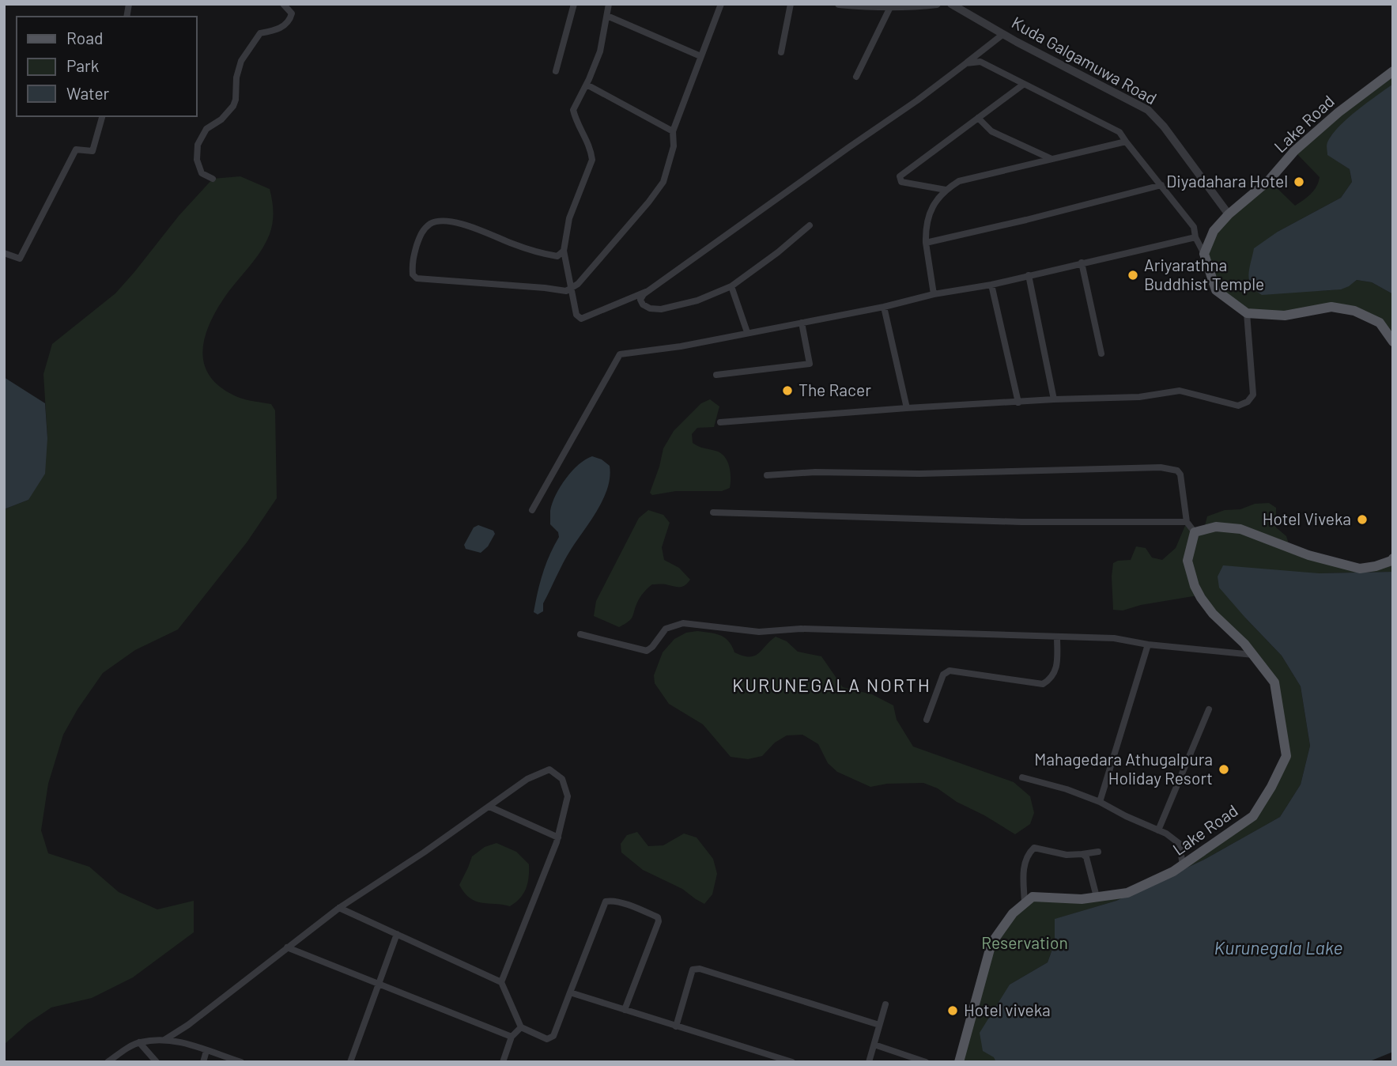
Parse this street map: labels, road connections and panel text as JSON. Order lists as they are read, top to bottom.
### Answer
{
  "streets": {
    "main road": ["Lake Road"],
    "street": ["Kuda Galgamuwa Road"]
  },
  "crossings": [
    ["Kuda Galgamuwa Road", "Lake Road"]
  ],
  "districts": ["KURUNEGALA NORTH"],
  "water": ["Kurunegala Lake"],
  "parks": ["Reservation"],
  "places": [
    "Diyadahara Hotel",
    "Ariyarathna Buddhist Temple",
    "The Racer",
    "Hotel Viveka",
    "Mahagedara Athugalpura Holiday Resort",
    "Hotel viveka"
  ],
  "legend": ["Road", "Park", "Water"]
}
